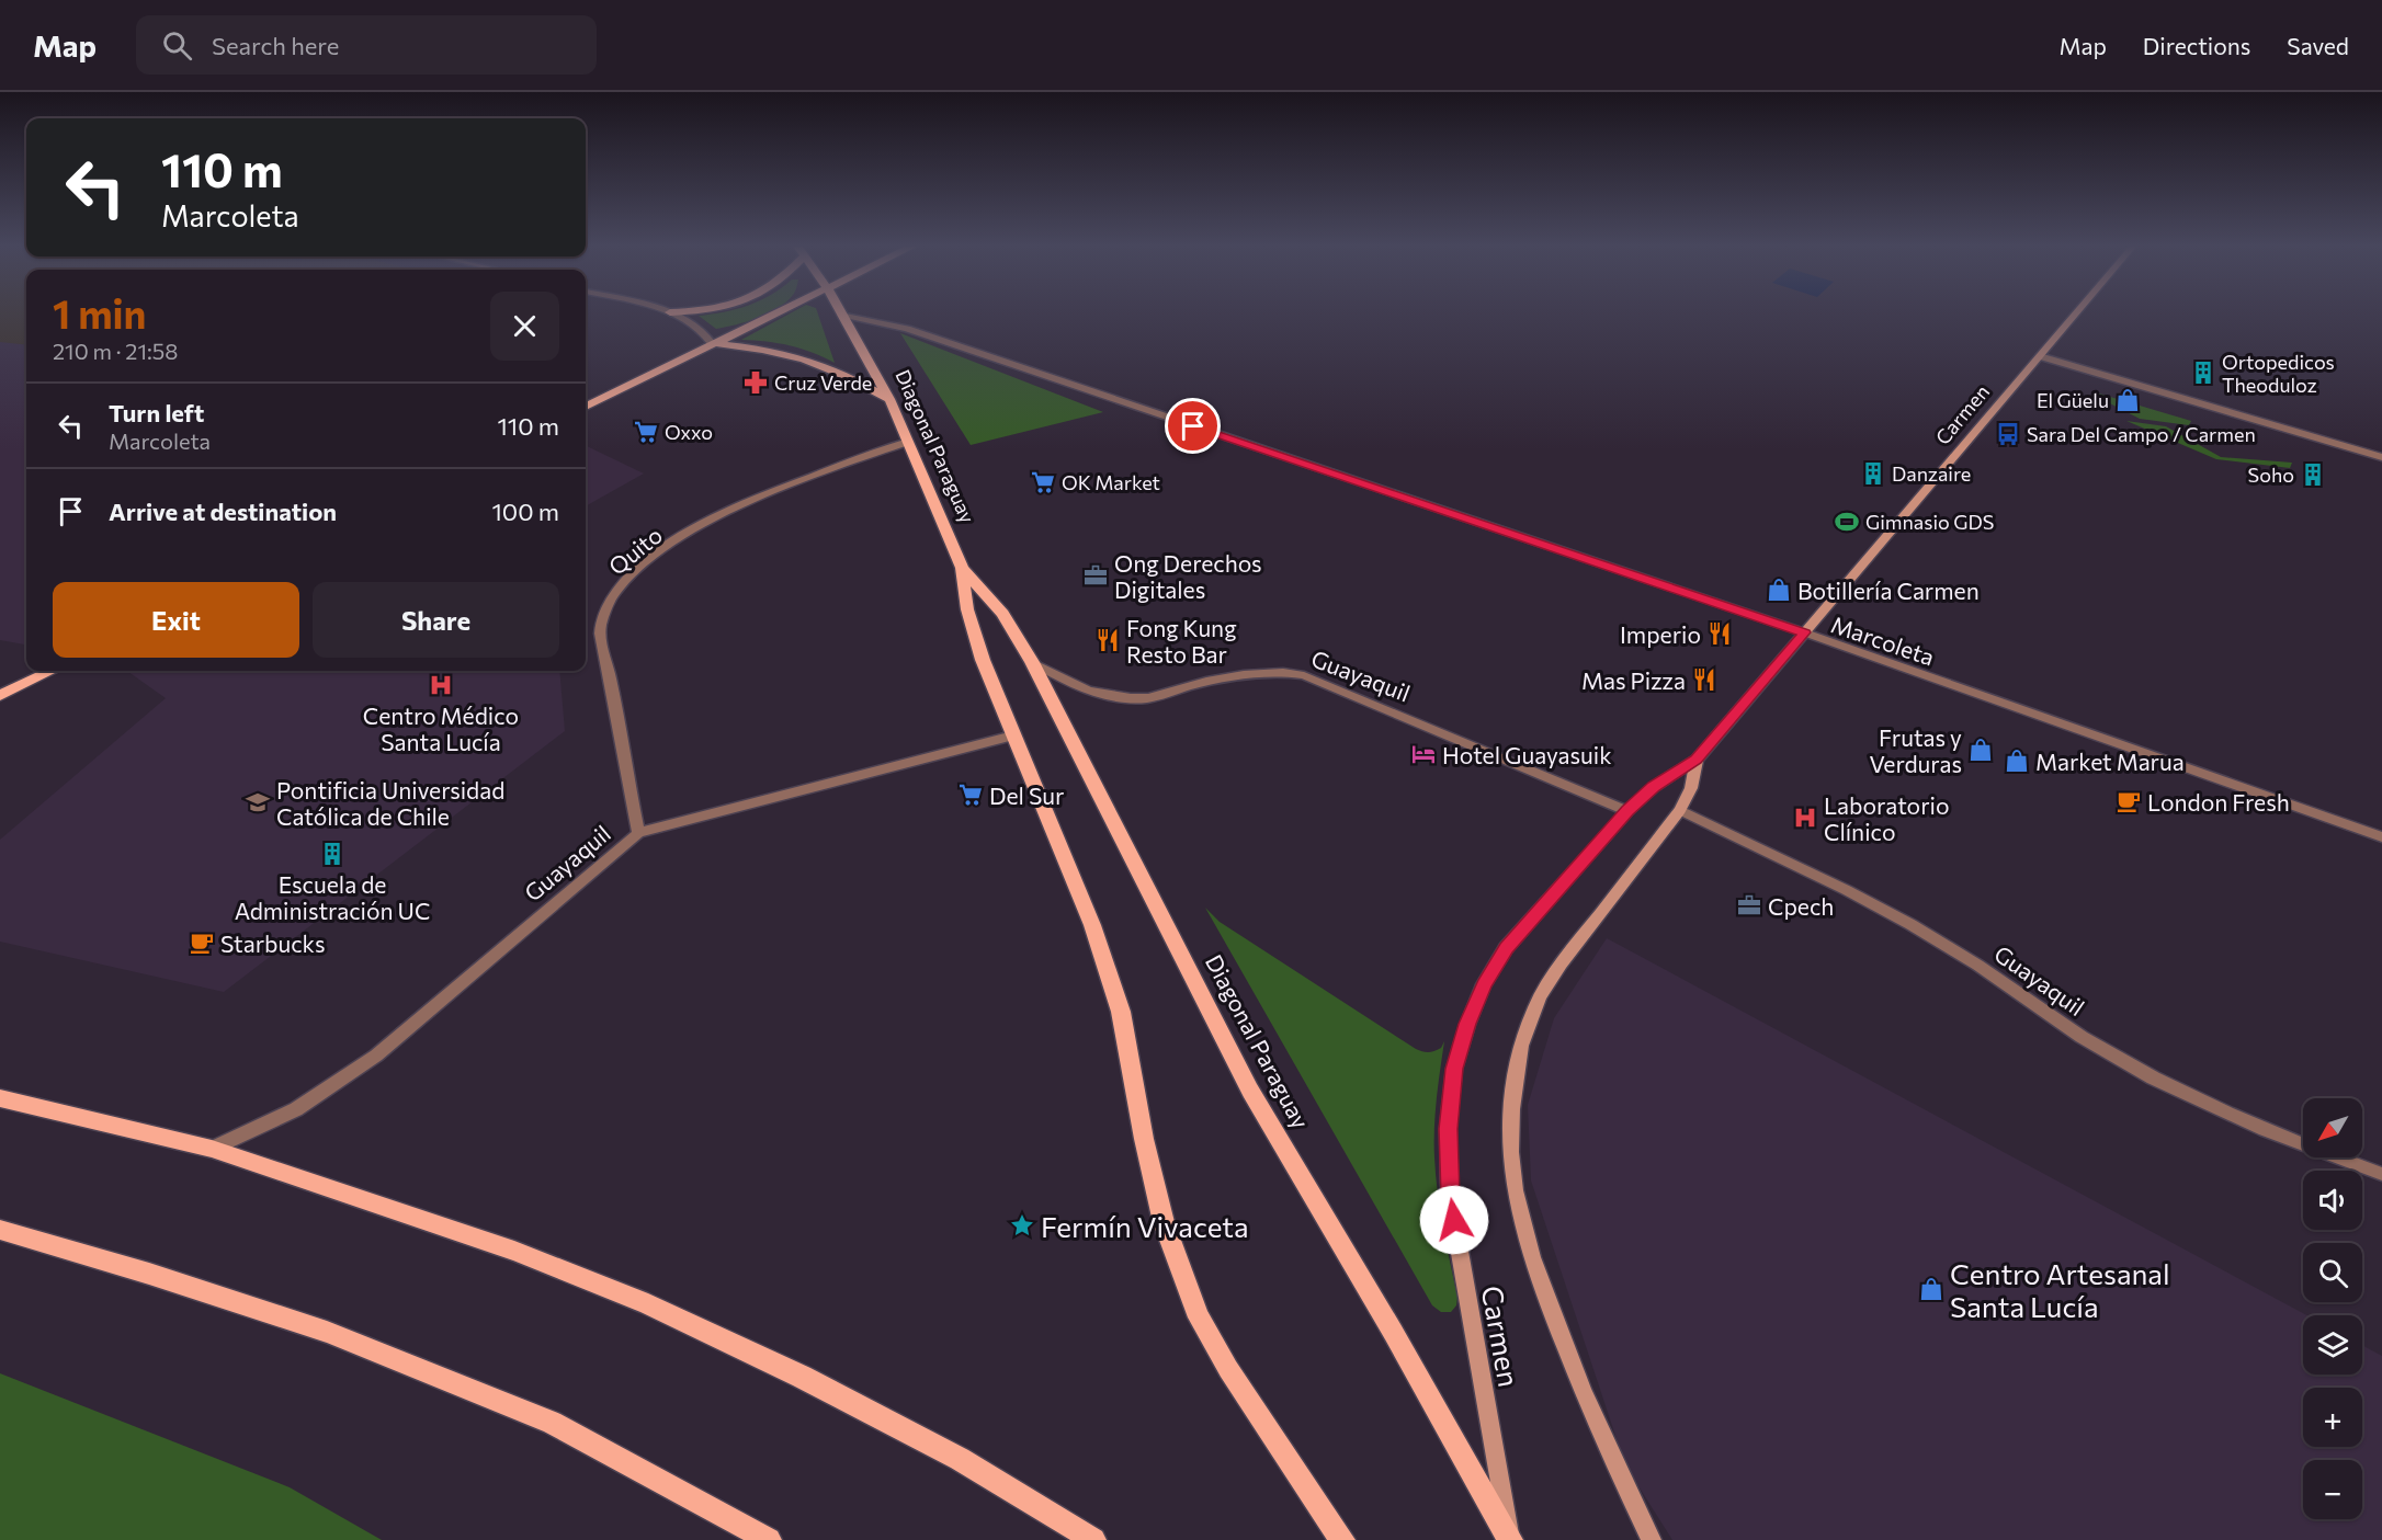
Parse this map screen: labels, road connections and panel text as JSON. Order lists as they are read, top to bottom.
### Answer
{
  "streets": {
    "main road": ["Carmen", "Diagonal Paraguay"],
    "street": ["Quito", "Marcoleta", "Guayaquil"]
  },
  "crossings": [
    ["Carmen", "Diagonal Paraguay"],
    ["Carmen", "Marcoleta"],
    ["Carmen", "Guayaquil"],
    ["Diagonal Paraguay", "Quito"],
    ["Diagonal Paraguay", "Marcoleta"],
    ["Diagonal Paraguay", "Guayaquil"],
    ["Quito", "Guayaquil"]
  ],
  "places": {
    "building": [
      "Ortopedicos Theoduloz",
      "Danzaire",
      "Soho",
      "Escuela de Administración UC"
    ],
    "pharmacy": ["Cruz Verde"],
    "shop": [
      "El Güelu",
      "Botillería Carmen",
      "Frutas y Verduras",
      "Market Marua",
      "Centro Artesanal Santa Lucía"
    ],
    "supermarket": ["Oxxo", "OK Market", "Del Sur"],
    "bus stop": ["Sara Del Campo / Carmen"],
    "sports": ["Gimnasio GDS"],
    "office": ["Ong Derechos Digitales", "Cpech"],
    "restaurant": ["Imperio", "Fong Kung Resto Bar", "Mas Pizza"],
    "hospital": ["Centro Médico Santa Lucía", "Laboratorio Clínico"],
    "hotel": ["Hotel Guayasuik"],
    "cafe": ["London Fresh", "Starbucks"],
    "school or university": ["Pontificia Universidad Católica de Chile"],
    "place": ["Fermín Vivaceta"]
  },
  "north": "bottom left",
  "page": {
    "header": "Map",
    "search": "Search here",
    "nav": ["Map", "Directions", "Saved"],
    "turn": ["110 m", "Marcoleta"],
    "heading": ["1 min", "210 m · 21:58"],
    "list": [
      {
        "name": "Turn left",
        "note": "Marcoleta",
        "value": "110 m"
      },
      {
        "name": "Arrive at destination",
        "value": "100 m"
      }
    ],
    "buttons": ["Exit", "Share"],
    "map_buttons": ["+", "−"]
  }
}
